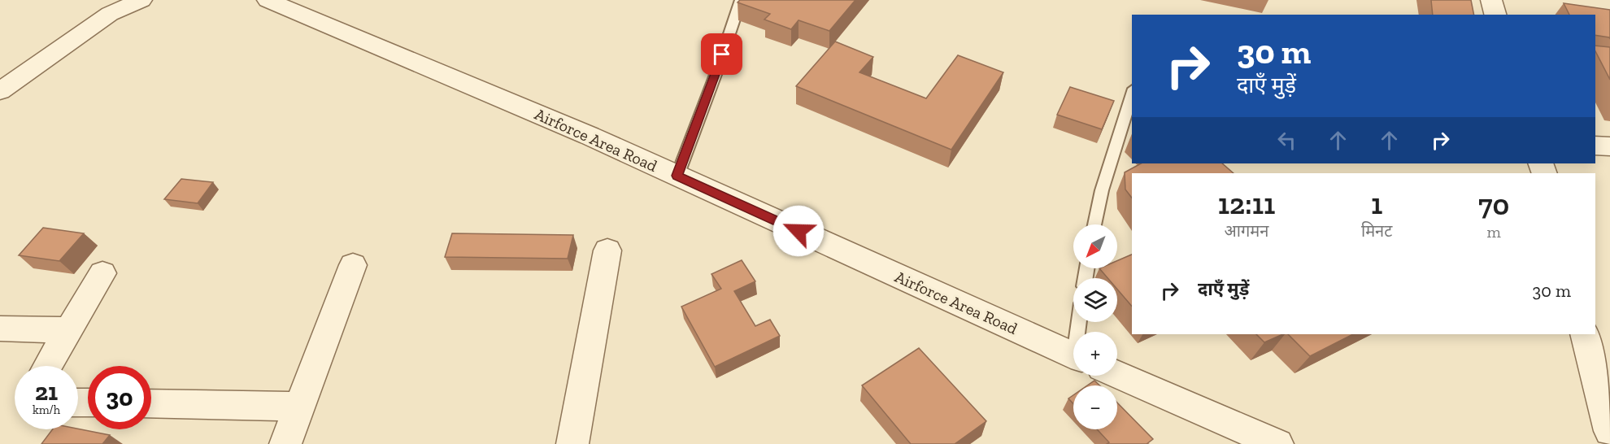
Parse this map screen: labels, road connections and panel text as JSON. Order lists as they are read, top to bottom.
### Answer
{
  "streets": {
    "street": ["Airforce Area Road"]
  },
  "north": "bottom left",
  "page": {
    "turn": ["30 m", "दाएँ मुड़ें"],
    "eta": [
      "12:11",
      "आगमन",
      "1",
      "मिनट",
      "70",
      "m"
    ],
    "map_buttons": ["+", "−"],
    "list": [
      {
        "name": "दाएँ मुड़ें",
        "value": "30 m"
      }
    ],
    "speed": "21 km/h",
    "limit": "30"
  }
}
